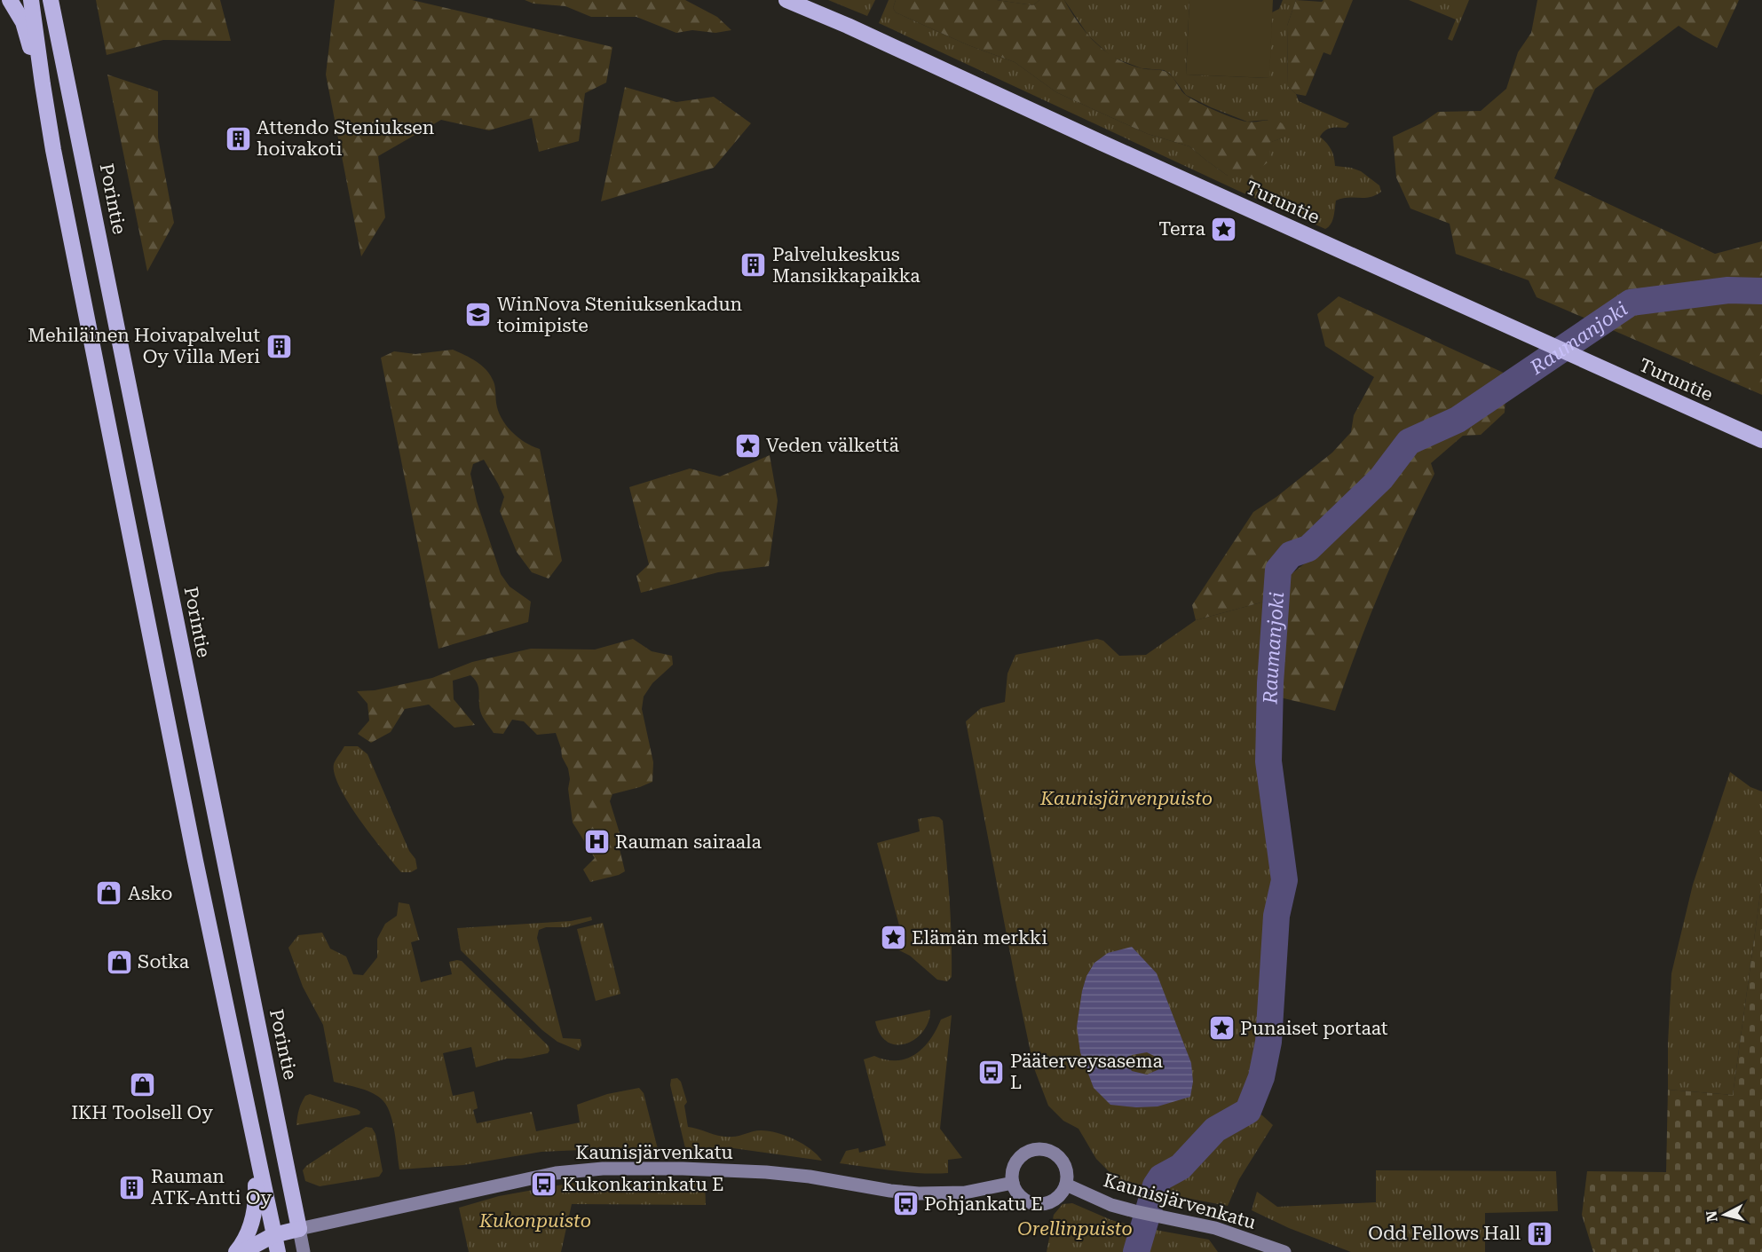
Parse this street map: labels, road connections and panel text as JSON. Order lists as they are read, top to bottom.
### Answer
{
  "streets": {
    "highway": ["Porintie", "Turuntie"],
    "main road": ["Kaunisjärvenkatu"]
  },
  "crossings": [
    ["Porintie", "Kaunisjärvenkatu"]
  ],
  "water": ["Raumanjoki"],
  "parks": ["Kaunisjärvenpuisto", "Kukonpuisto", "Orellinpuisto"],
  "places": {
    "building": [
      "Attendo Steniuksen hoivakoti",
      "Palvelukeskus Mansikkapaikka",
      "Mehiläinen Hoivapalvelut Oy Villa Meri",
      "Rauman ATK-Antti Oy",
      "Odd Fellows Hall"
    ],
    "place": [
      "Terra",
      "Veden välkettä",
      "Elämän merkki",
      "Punaiset portaat"
    ],
    "school or university": ["WinNova Steniuksenkadun toimipiste"],
    "hospital": ["Rauman sairaala"],
    "shop": ["Asko", "Sotka", "IKH Toolsell Oy"],
    "bus stop": ["Pääterveysasema L", "Kukonkarinkatu E", "Pohjankatu E"]
  },
  "north": "left"
}
